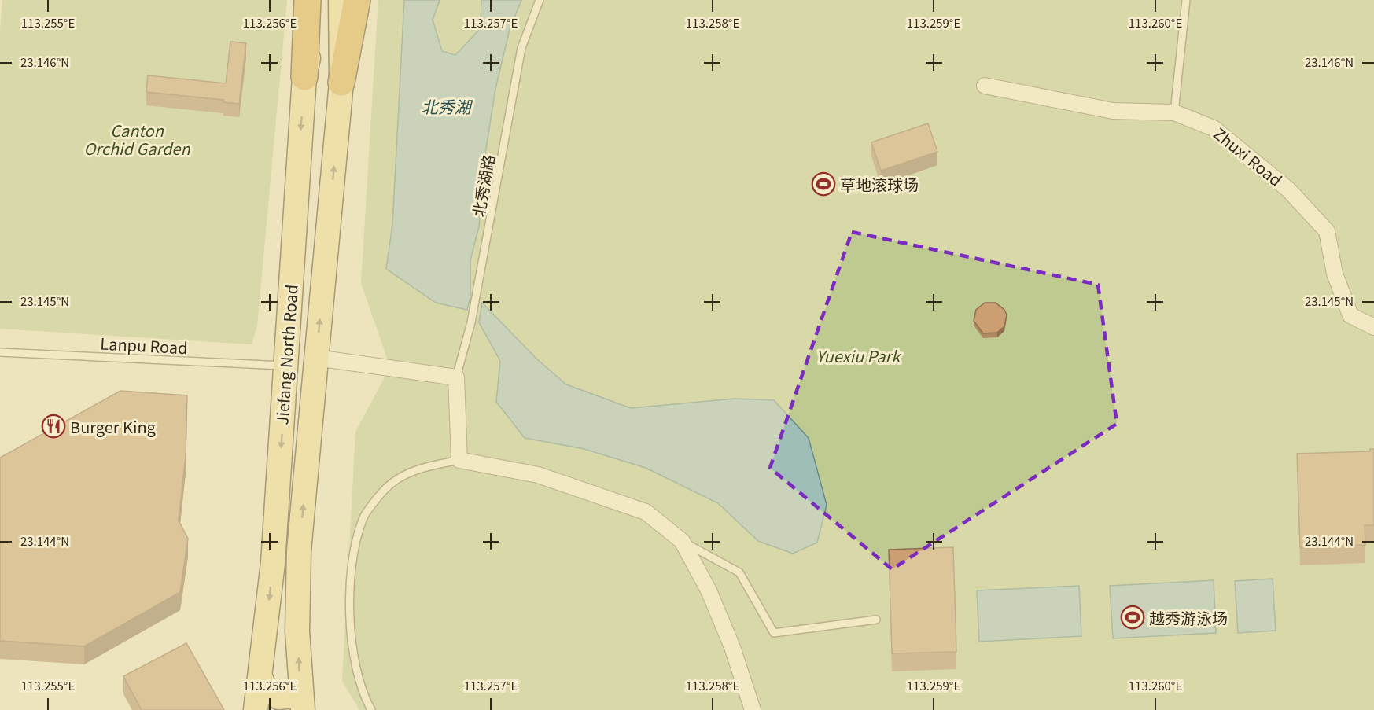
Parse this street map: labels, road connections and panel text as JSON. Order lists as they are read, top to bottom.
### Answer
{
  "streets": {
    "main road": ["Jiefang North Road"],
    "street": ["Zhuxi Road"],
    "lane": ["北秀湖路", "Lanpu Road"]
  },
  "crossings": [
    ["Lanpu Road", "Jiefang North Road"]
  ],
  "water": ["北秀湖"],
  "parks": ["Canton Orchid Garden", "Yuexiu Park"],
  "places": {
    "sports": ["草地滚球场", "越秀游泳场"],
    "restaurant": ["Burger King"]
  },
  "coordinates": [
    "113.255°E",
    "113.256°E",
    "113.257°E",
    "113.258°E",
    "113.259°E",
    "113.260°E",
    "23.146°N",
    "23.145°N",
    "23.144°N"
  ]
}
